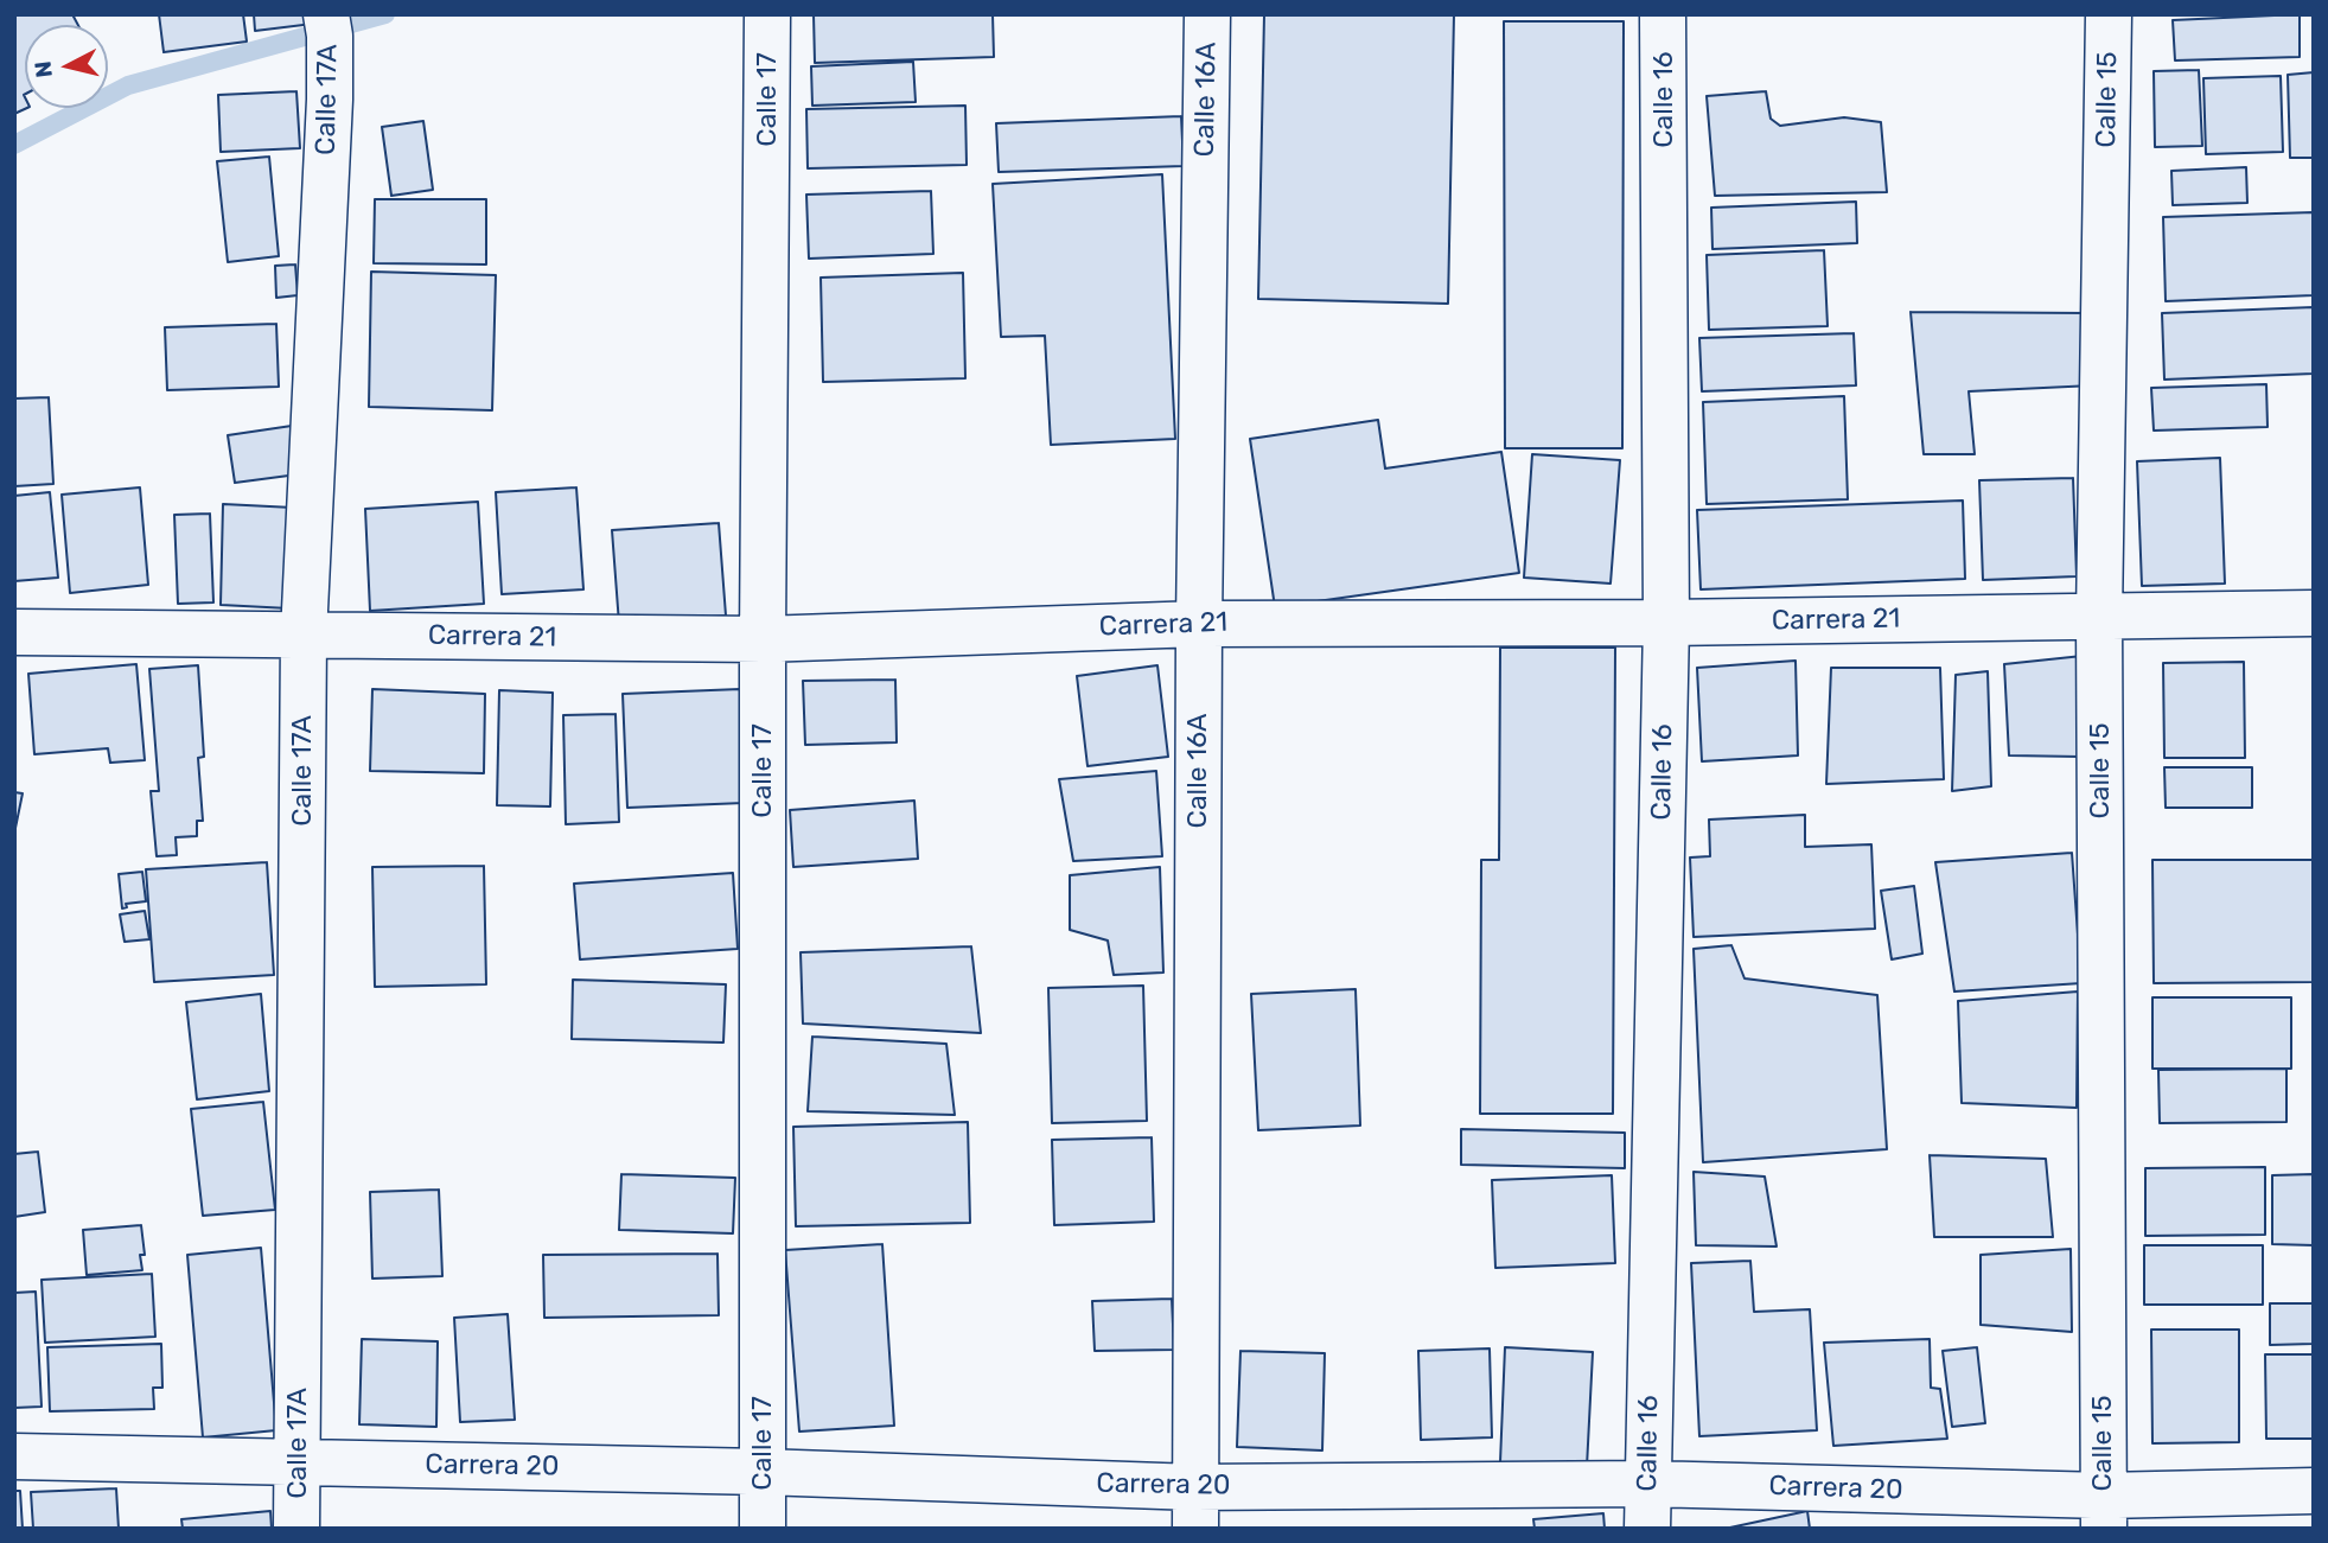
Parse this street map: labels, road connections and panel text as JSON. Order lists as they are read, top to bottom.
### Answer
{
  "streets": {
    "street": [
      "Calle 17A",
      "Calle 17",
      "Calle 16A",
      "Calle 16",
      "Calle 15",
      "Carrera 21",
      "Carrera 20"
    ]
  },
  "crossings": [
    ["Calle 17A", "Carrera 21"],
    ["Calle 17A", "Carrera 20"],
    ["Calle 17", "Carrera 21"],
    ["Calle 17", "Carrera 20"],
    ["Calle 16A", "Carrera 21"],
    ["Calle 16A", "Carrera 20"],
    ["Calle 16", "Carrera 21"],
    ["Calle 16", "Carrera 20"],
    ["Calle 15", "Carrera 21"],
    ["Calle 15", "Carrera 20"]
  ],
  "north": "left"
}
